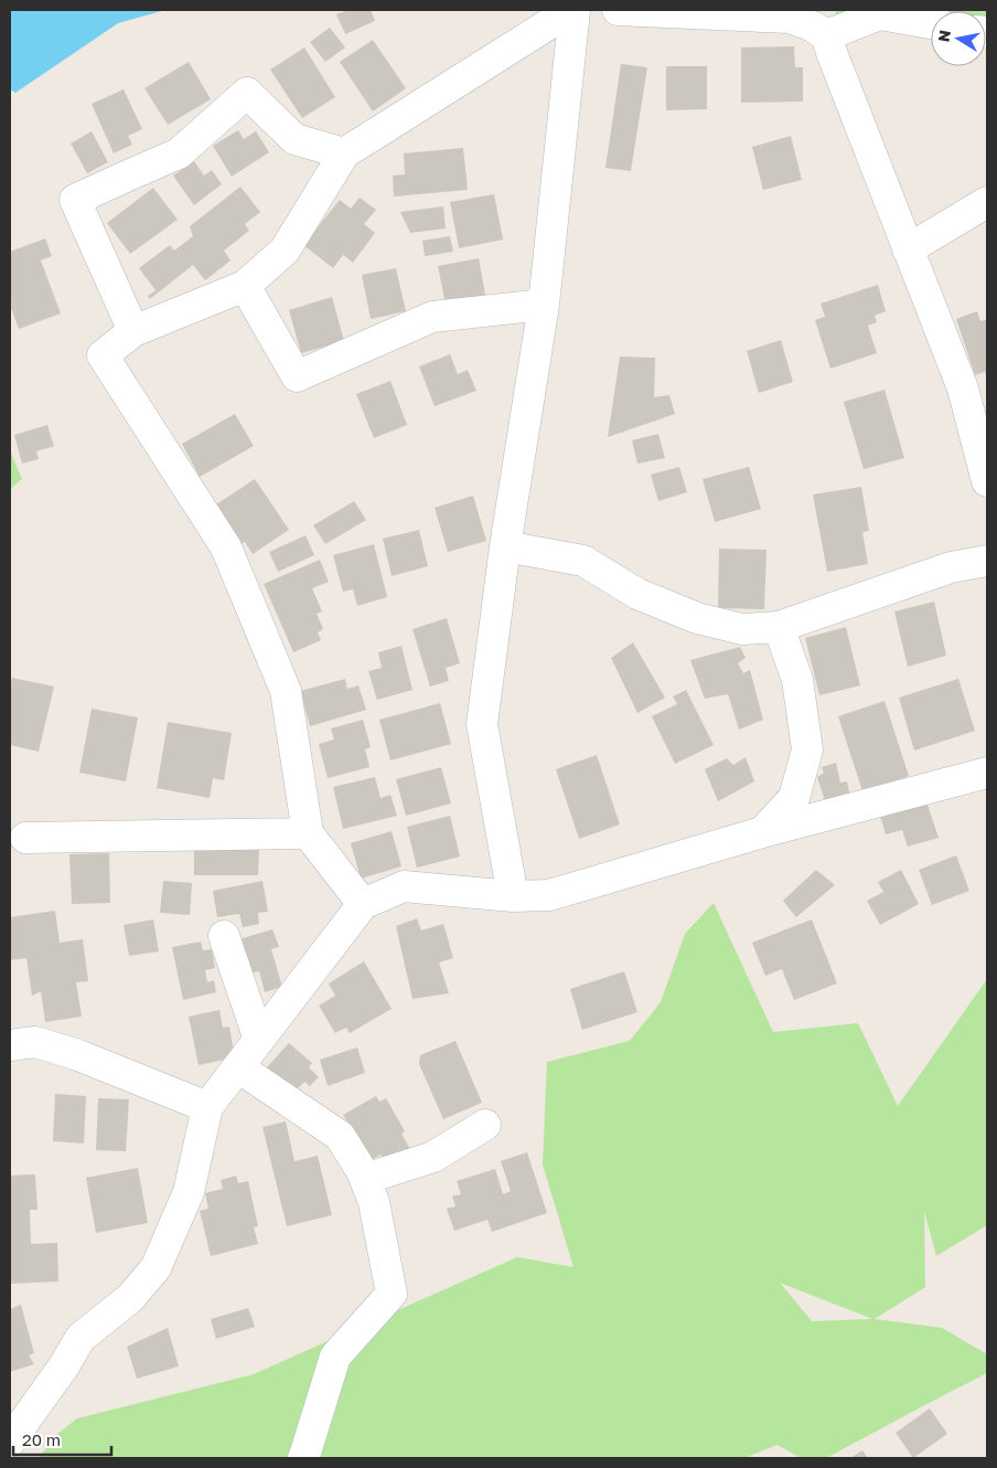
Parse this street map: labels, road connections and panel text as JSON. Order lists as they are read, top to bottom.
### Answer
{
  "scale_bar": "20 m",
  "north": "left"
}
